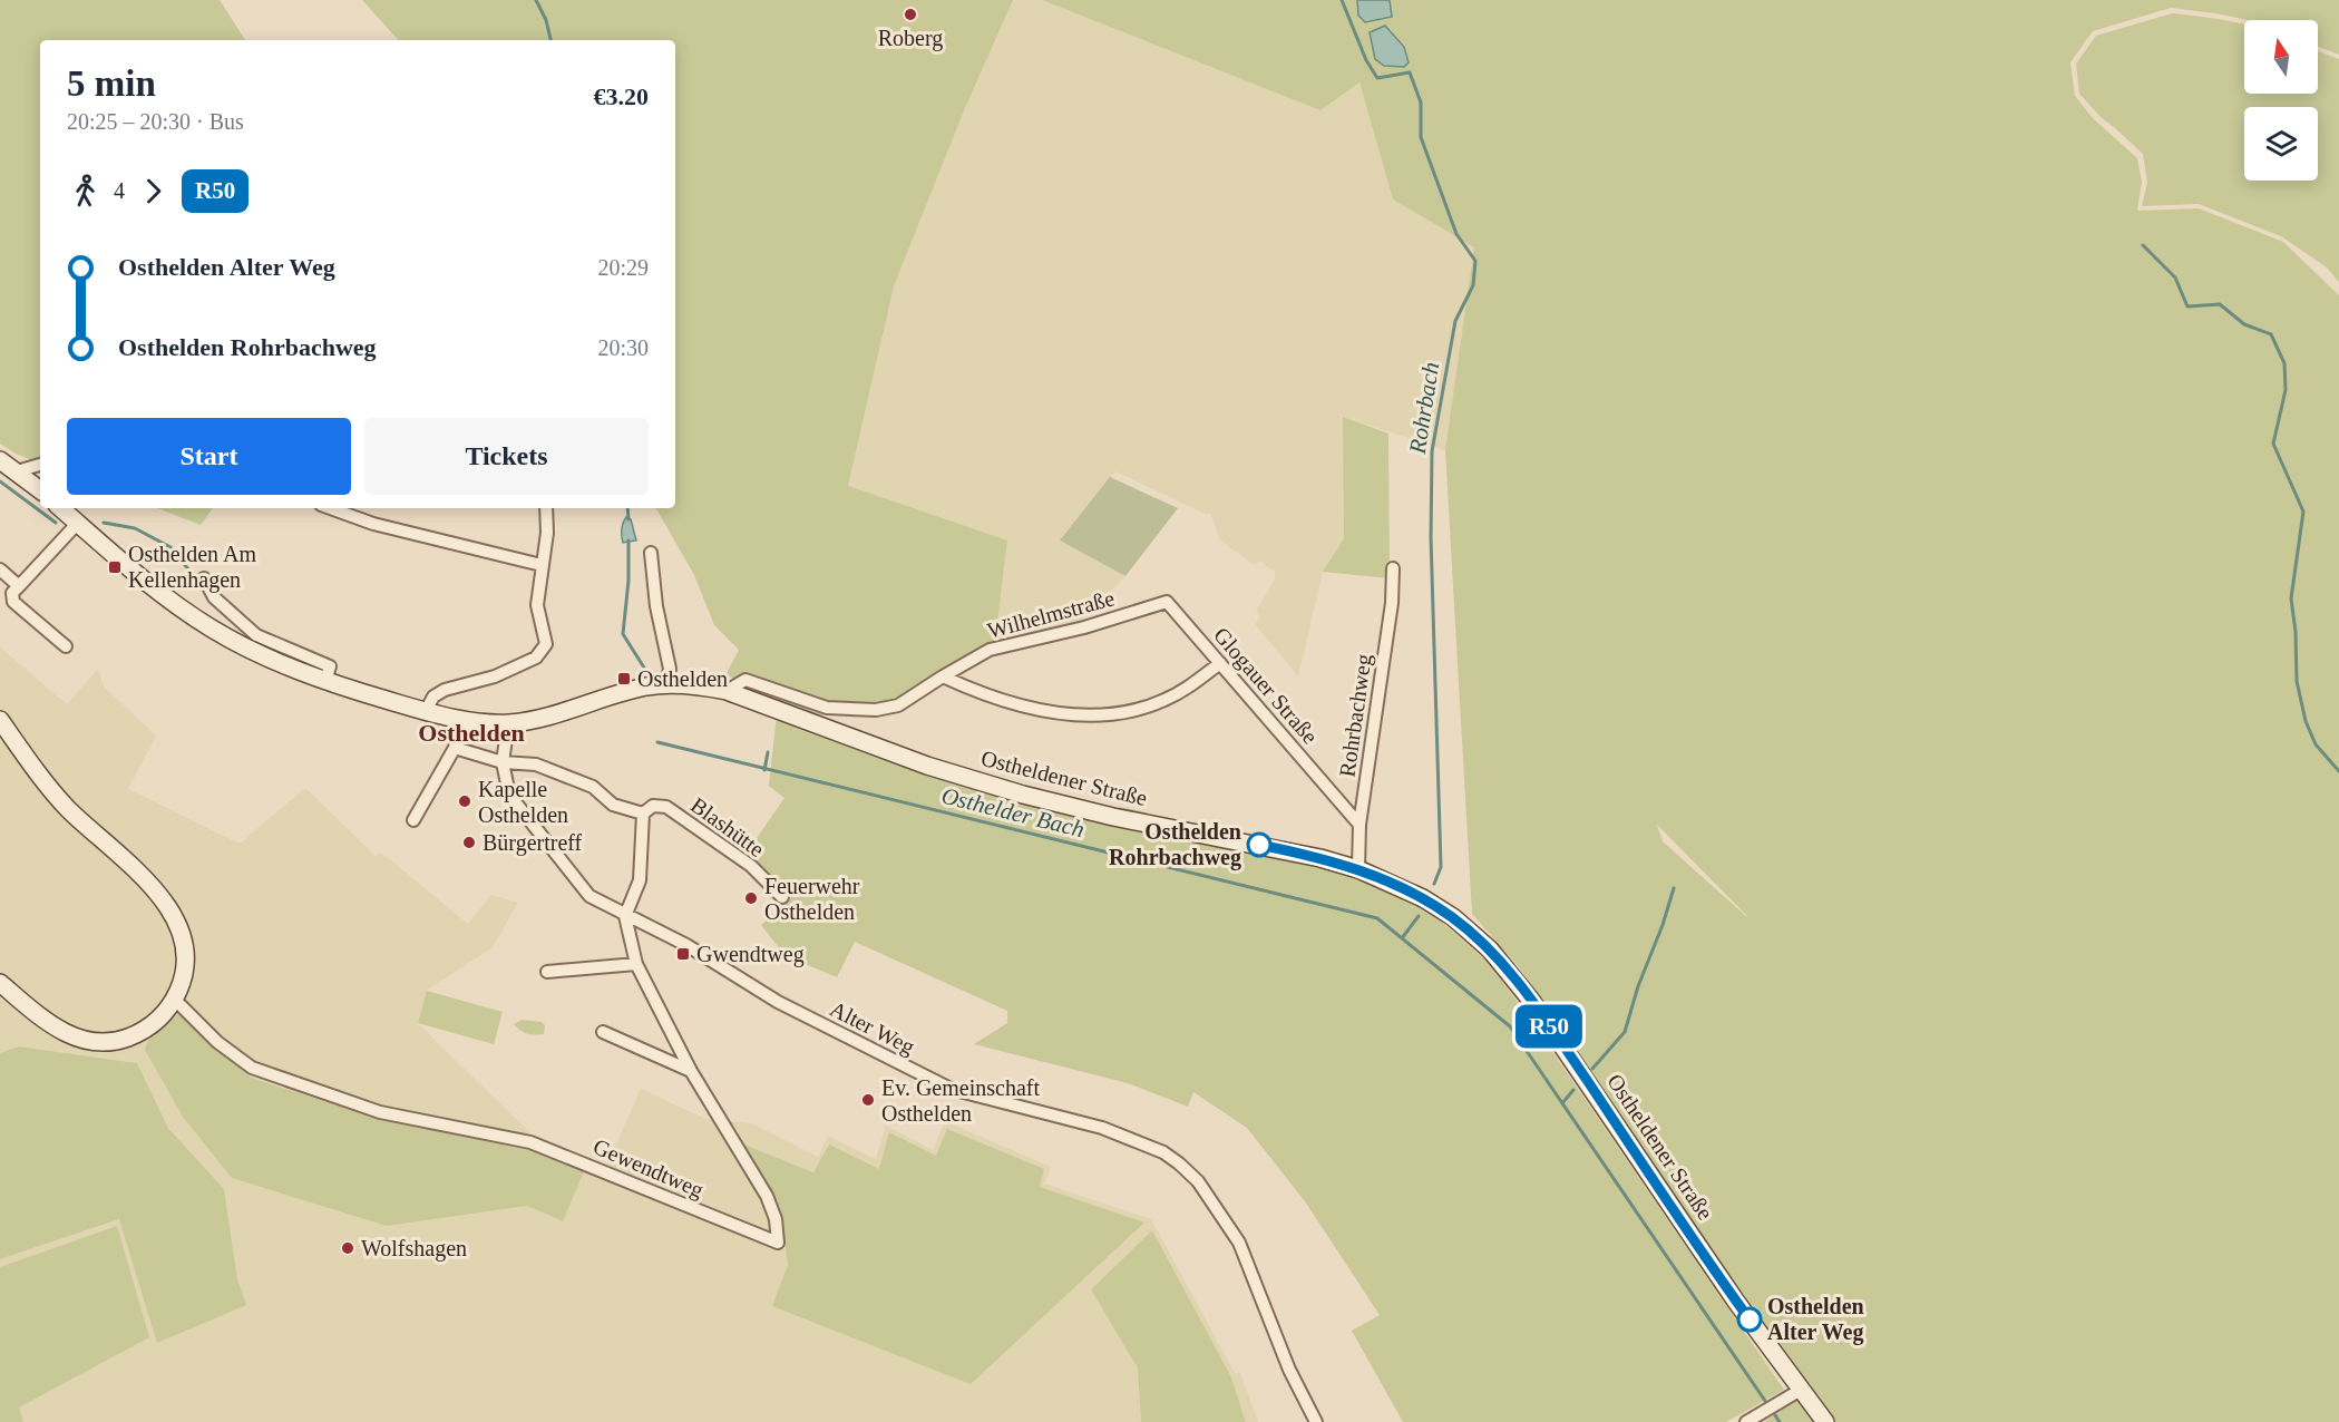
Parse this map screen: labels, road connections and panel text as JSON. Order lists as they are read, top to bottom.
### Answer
{
  "streets": {
    "main road": ["Ostheldener Straße"],
    "street": [
      "Wilhelmstraße",
      "Glogauer Straße",
      "Rohrbachweg",
      "Blashütte",
      "Alter Weg",
      "Gewendtweg"
    ]
  },
  "crossings": [
    ["Wilhelmstraße", "Glogauer Straße"],
    ["Wilhelmstraße", "Ostheldener Straße"],
    ["Glogauer Straße", "Rohrbachweg"],
    ["Rohrbachweg", "Ostheldener Straße"],
    ["Ostheldener Straße", "Alter Weg"],
    ["Blashütte", "Alter Weg"],
    ["Alter Weg", "Gewendtweg"]
  ],
  "districts": ["Osthelden"],
  "water": ["Rohrbach", "Osthelder Bach"],
  "places": {
    "other": [
      "Roberg",
      "Kapelle Osthelden",
      "Bürgertreff",
      "Osthelden Rohrbachweg",
      "Feuerwehr Osthelden",
      "Ev. Gemeinschaft Osthelden",
      "Wolfshagen",
      "Osthelden Alter Weg"
    ],
    "transit": ["Osthelden Am Kellenhagen", "Osthelden", "Gwendtweg"]
  },
  "lines": ["bus line R50"],
  "north": "top",
  "page": {
    "on_map": "R50",
    "heading": ["5 min", "20:25 – 20:30 · Bus", "€3.20"],
    "legs": ["4", "R50"],
    "list": [
      {
        "name": "Osthelden Alter Weg",
        "value": "20:29"
      },
      {
        "name": "Osthelden Rohrbachweg",
        "value": "20:30"
      }
    ],
    "buttons": ["Start", "Tickets"]
  }
}
